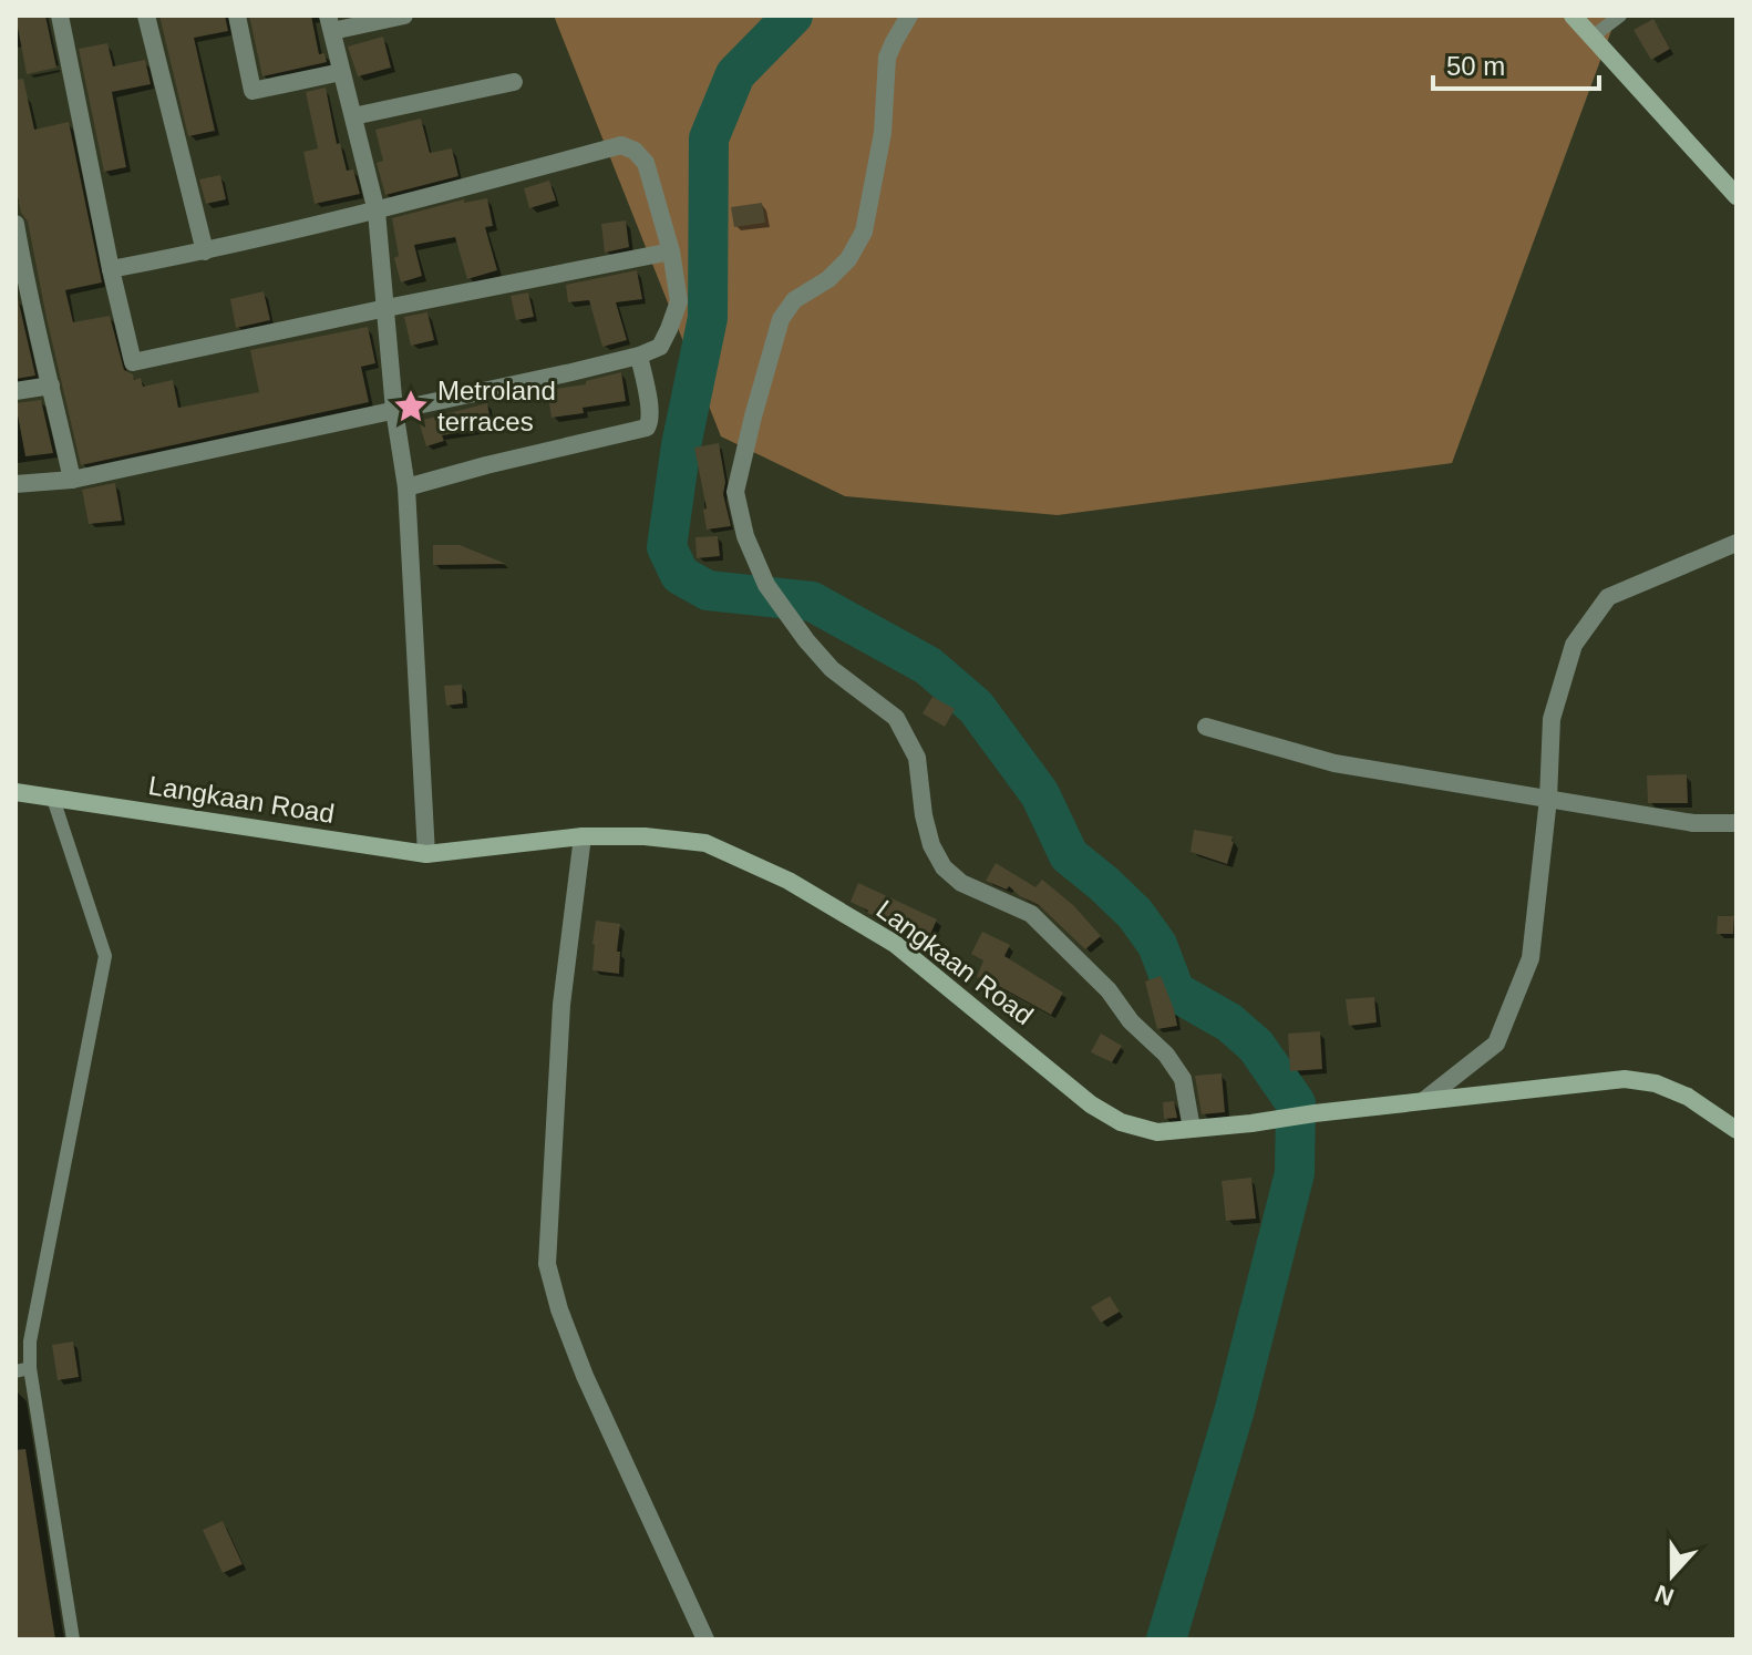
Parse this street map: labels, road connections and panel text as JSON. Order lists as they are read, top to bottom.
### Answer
{
  "streets": {
    "street": ["Langkaan Road"]
  },
  "places": {
    "place": ["Metroland terraces"]
  },
  "scale_bar": "50 m",
  "north": "bottom"
}
